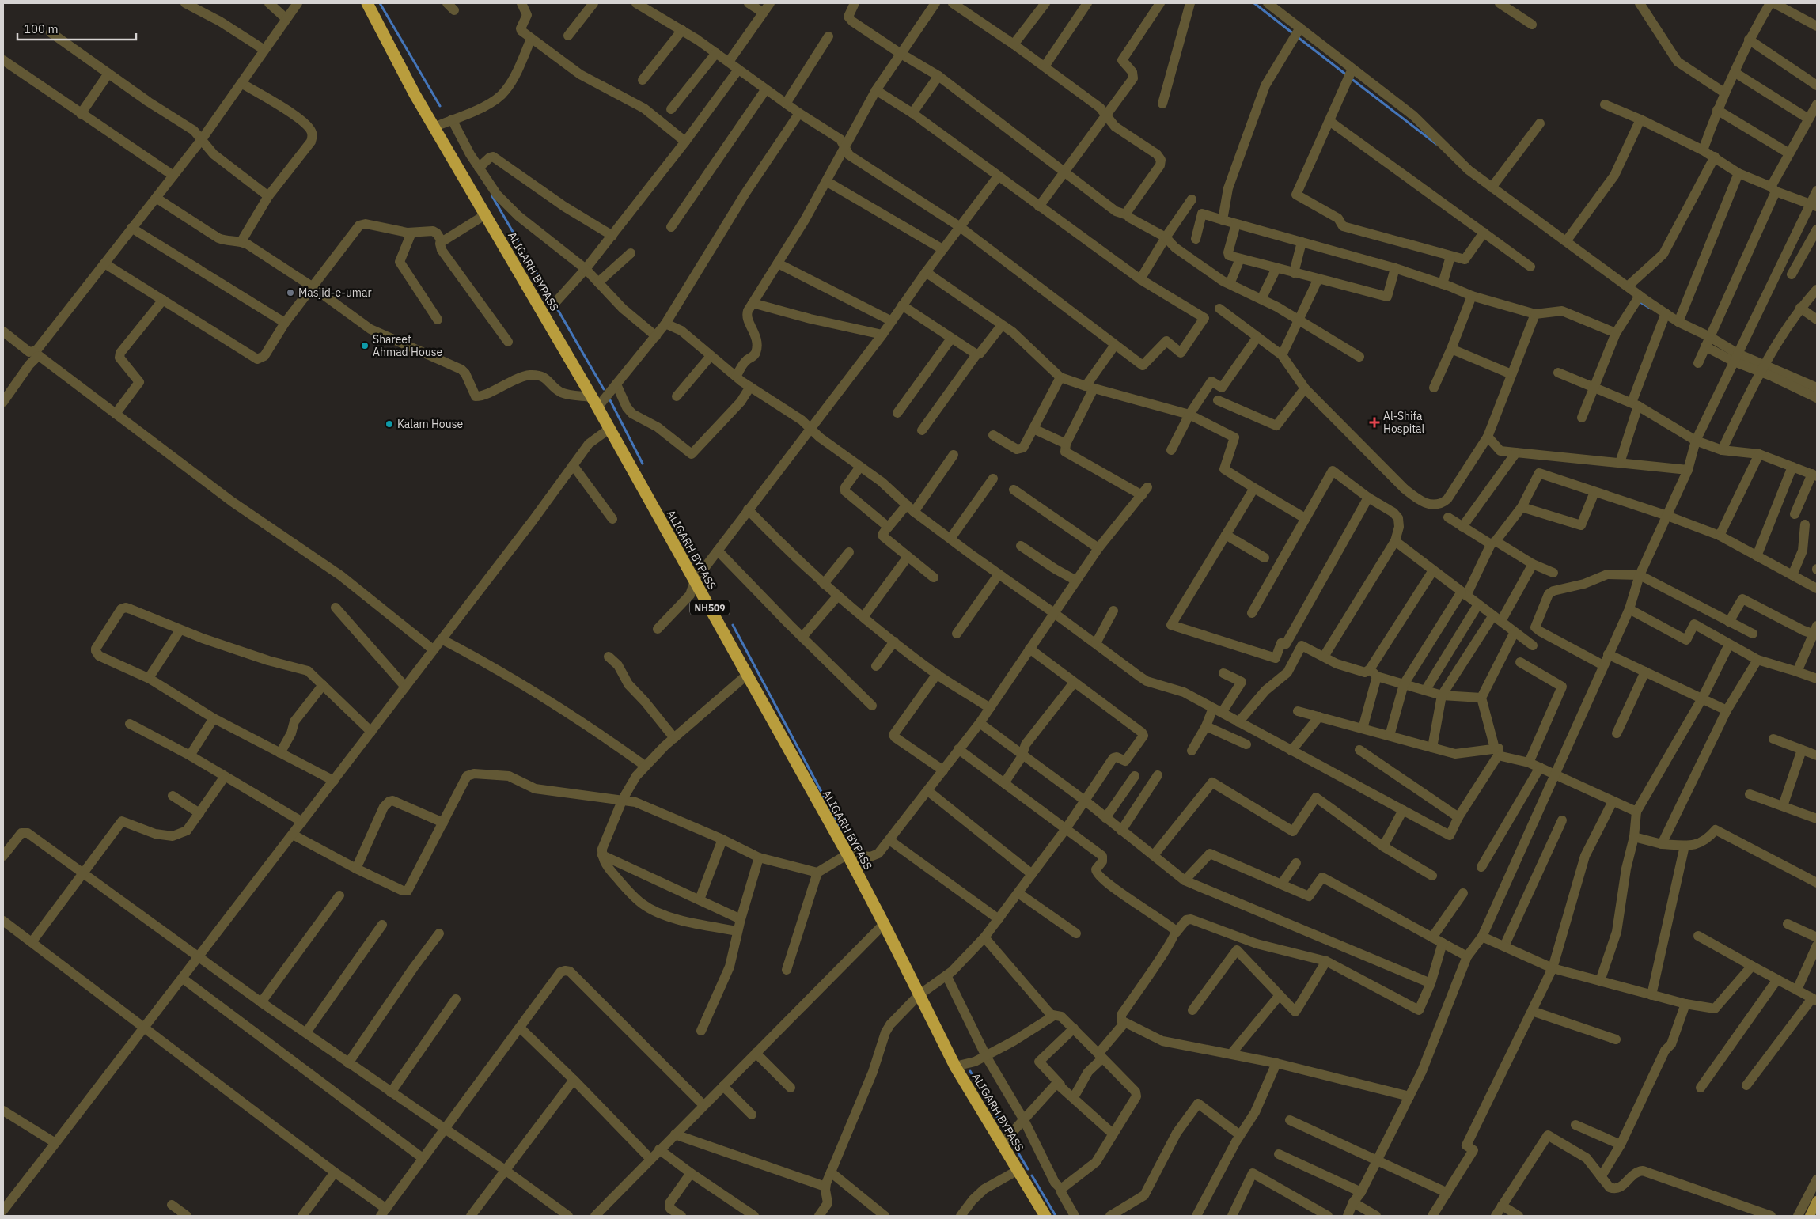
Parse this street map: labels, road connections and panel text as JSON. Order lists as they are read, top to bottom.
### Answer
{
  "streets": {
    "highway": ["ALIGARH BYPASS", "NH509"]
  },
  "places": {
    "other": ["Masjid-e-umar", "Shareef Ahmad House", "Kalam House"],
    "health": ["Al-Shifa Hospital"]
  },
  "scale_bar": "100 m"
}
